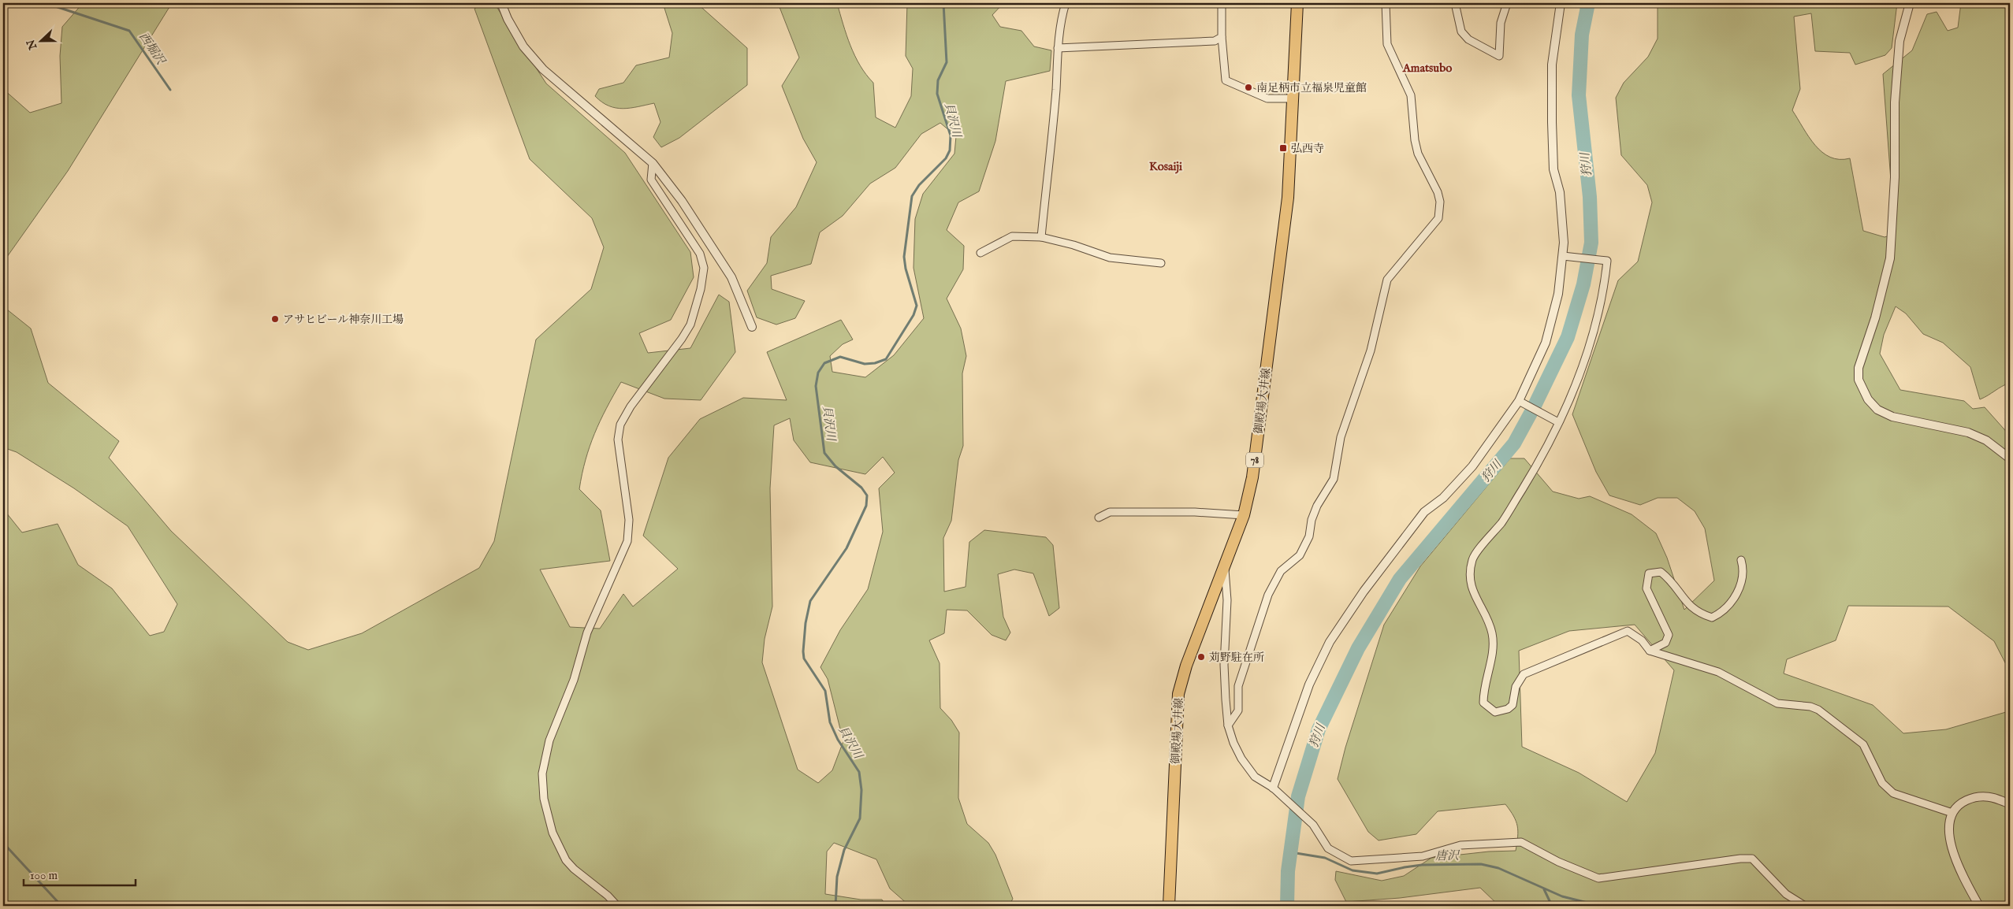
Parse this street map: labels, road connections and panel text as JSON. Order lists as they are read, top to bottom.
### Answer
{
  "streets": {
    "main road": ["御殿場大井線", "78"]
  },
  "districts": ["Amatsubo", "Kosaiji"],
  "water": [
    "西堀沢",
    "貝沢川",
    "狩川",
    "唐沢"
  ],
  "places": {
    "other": ["南足柄市立福泉児童館", "アサヒビール神奈川工場", "苅野駐在所"],
    "transit": ["弘西寺"]
  },
  "scale_bar": "100 m",
  "north": "left"
}
